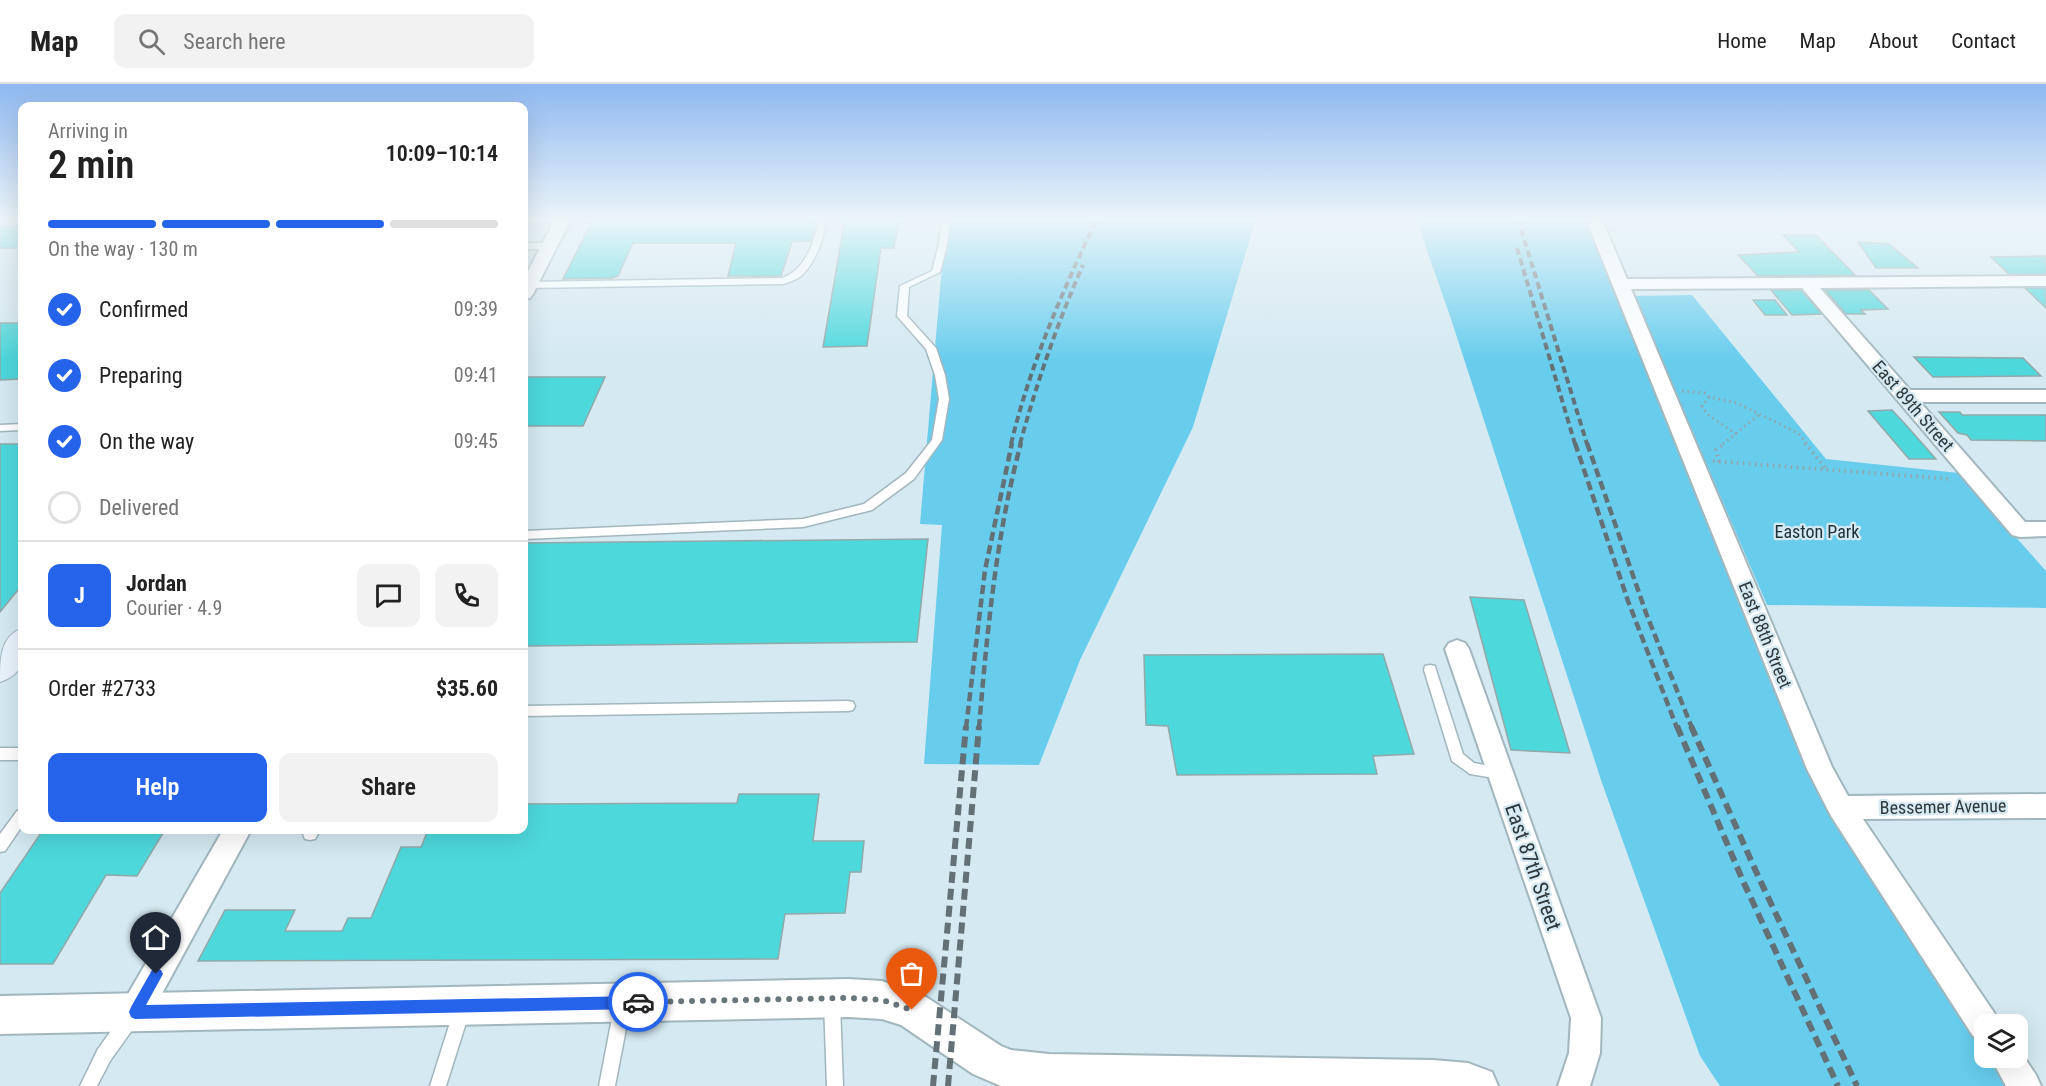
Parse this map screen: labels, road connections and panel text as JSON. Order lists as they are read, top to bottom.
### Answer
{
  "streets": {
    "street": [
      "East 89th Street",
      "East 88th Street",
      "Bessemer Avenue",
      "East 87th Street"
    ]
  },
  "crossings": [
    ["East 88th Street", "Bessemer Avenue"]
  ],
  "parks": ["Easton Park"],
  "page": {
    "header": "Map",
    "search": "Search here",
    "nav": [
      "Home",
      "Map",
      "About",
      "Contact"
    ],
    "heading": ["2 min", "Arriving in", "10:09–10:14"],
    "panel": [
      "Jordan",
      "Courier · 4.9",
      "Order #2733",
      "$35.60"
    ],
    "bar": "On the way · 130 m",
    "list": [
      ["Confirmed", "09:39"],
      ["Preparing", "09:41"],
      ["On the way", "09:45"],
      "Delivered"
    ],
    "round": "J",
    "buttons": ["Help", "Share"]
  }
}
